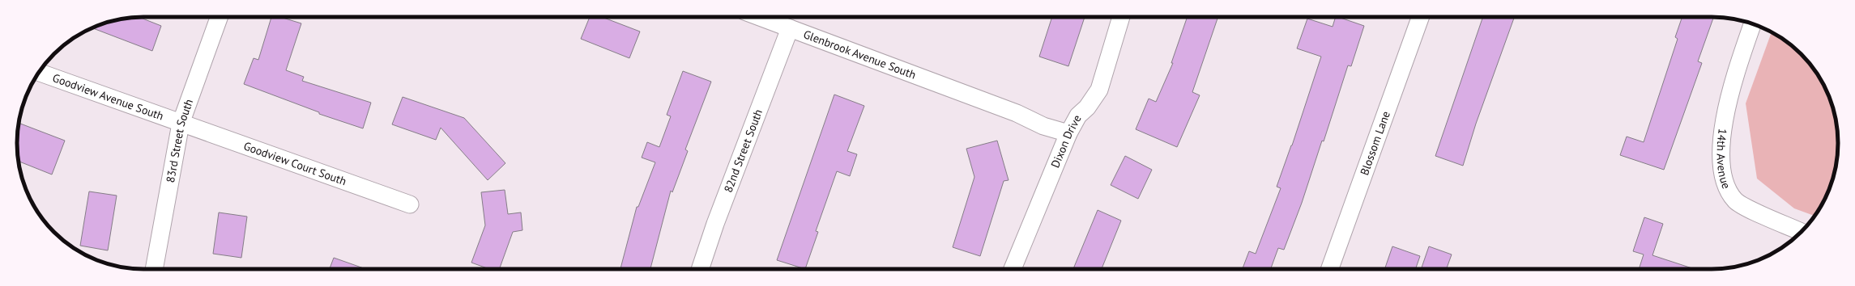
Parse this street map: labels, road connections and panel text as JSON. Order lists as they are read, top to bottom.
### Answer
{
  "streets": {
    "street": [
      "Glenbrook Avenue South",
      "Goodview Avenue South",
      "83rd Street South",
      "Dixon Drive",
      "Blossom Lane",
      "82nd Street South",
      "14th Avenue",
      "Goodview Court South"
    ]
  },
  "crossings": [
    ["Glenbrook Avenue South", "Dixon Drive"],
    ["Glenbrook Avenue South", "82nd Street South"],
    ["Goodview Avenue South", "83rd Street South"],
    ["Goodview Avenue South", "Goodview Court South"],
    ["83rd Street South", "Goodview Court South"]
  ]
}
